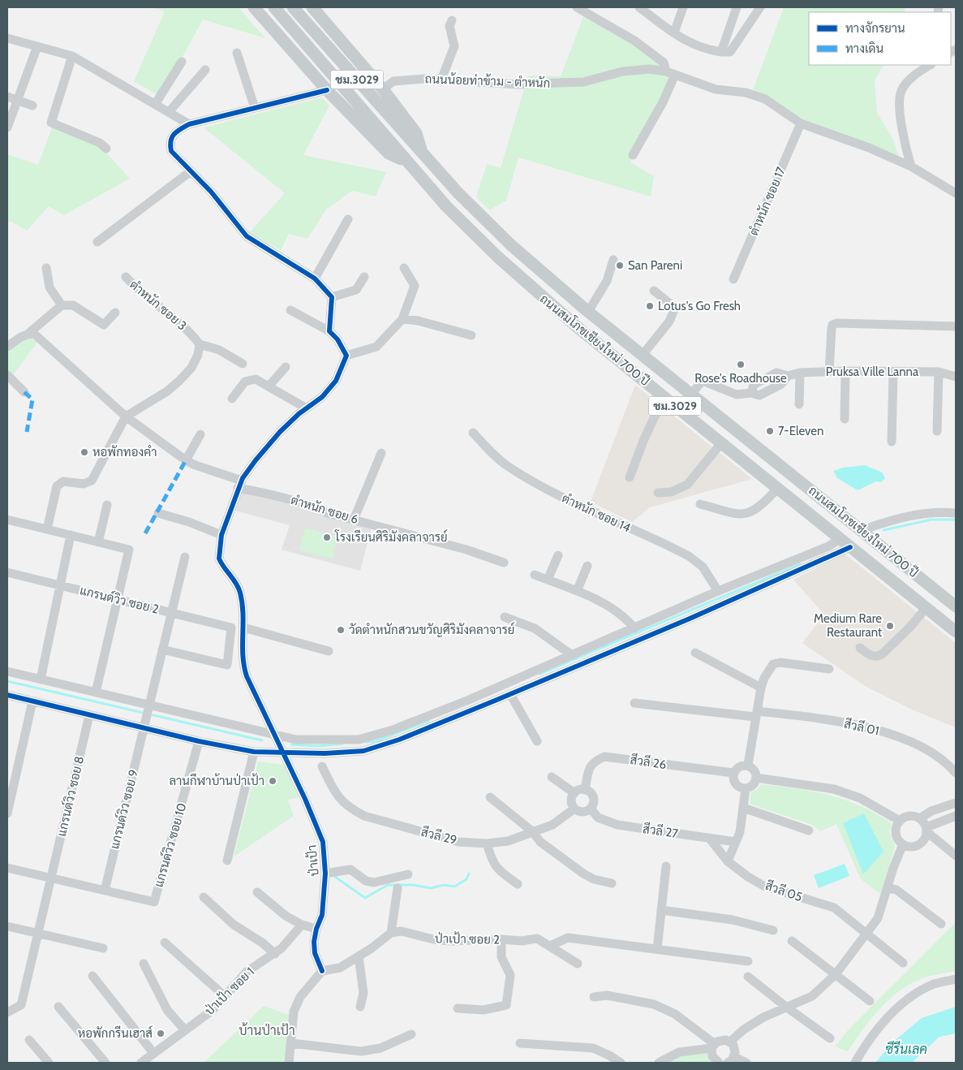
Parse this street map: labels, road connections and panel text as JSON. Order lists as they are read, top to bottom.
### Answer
{
  "streets": {
    "main road": ["ชม.3029", "ถนนสมโภชเชียงใหม่ 700 ปี"],
    "street": [
      "ถนนน้อยท่าข้าม - ตำหนัก",
      "ตำหนัก ซอย 17",
      "ตำหนัก ซอย 3",
      "Pruksa Ville Lanna",
      "ตำหนัก ซอย 6",
      "ตำหนัก ซอย 14",
      "แกรนด์วิว ซอย 2",
      "สีวลี 01",
      "สีวลี 26",
      "แกรนด์วิว ซอย 8",
      "แกรนด์วิว ซอย 9",
      "สีวลี 27",
      "สีวลี 29",
      "แกรนด์วิว ซอย 10",
      "ป่าเป้า",
      "สีวลี 05",
      "ป่าเป้า ซอย 2",
      "ป่าเป้า ซอย 1"
    ]
  },
  "crossings": [
    ["ถนนน้อยท่าข้าม - ตำหนัก", "ตำหนัก ซอย 17"],
    ["ถนนสมโภชเชียงใหม่ 700 ปี", "Pruksa Ville Lanna"],
    ["ตำหนัก ซอย 6", "ป่าเป้า"],
    ["แกรนด์วิว ซอย 2", "แกรนด์วิว ซอย 9"],
    ["สีวลี 26", "สีวลี 27"],
    ["สีวลี 26", "สีวลี 29"],
    ["แกรนด์วิว ซอย 9", "แกรนด์วิว ซอย 10"],
    ["สีวลี 27", "สีวลี 29"],
    ["สีวลี 27", "สีวลี 05"]
  ],
  "districts": ["บ้านป่าเป้า"],
  "water": ["ซีรีนเลค"],
  "places": [
    "San Pareni",
    "Lotus's Go Fresh",
    "Rose's Roadhouse",
    "7-Eleven",
    "หอพักทองคำ",
    "โรงเรียนศิริมังคลาจารย์",
    "Medium Rare Restaurant",
    "วัดตำหนักสวนขวัญศิริมังคลาจารย์",
    "ลานกีฬาบ้านป่าเป้า",
    "หอพักกรีนเฮาส์"
  ],
  "legend": ["ทางจักรยาน", "ทางเดิน"]
}
